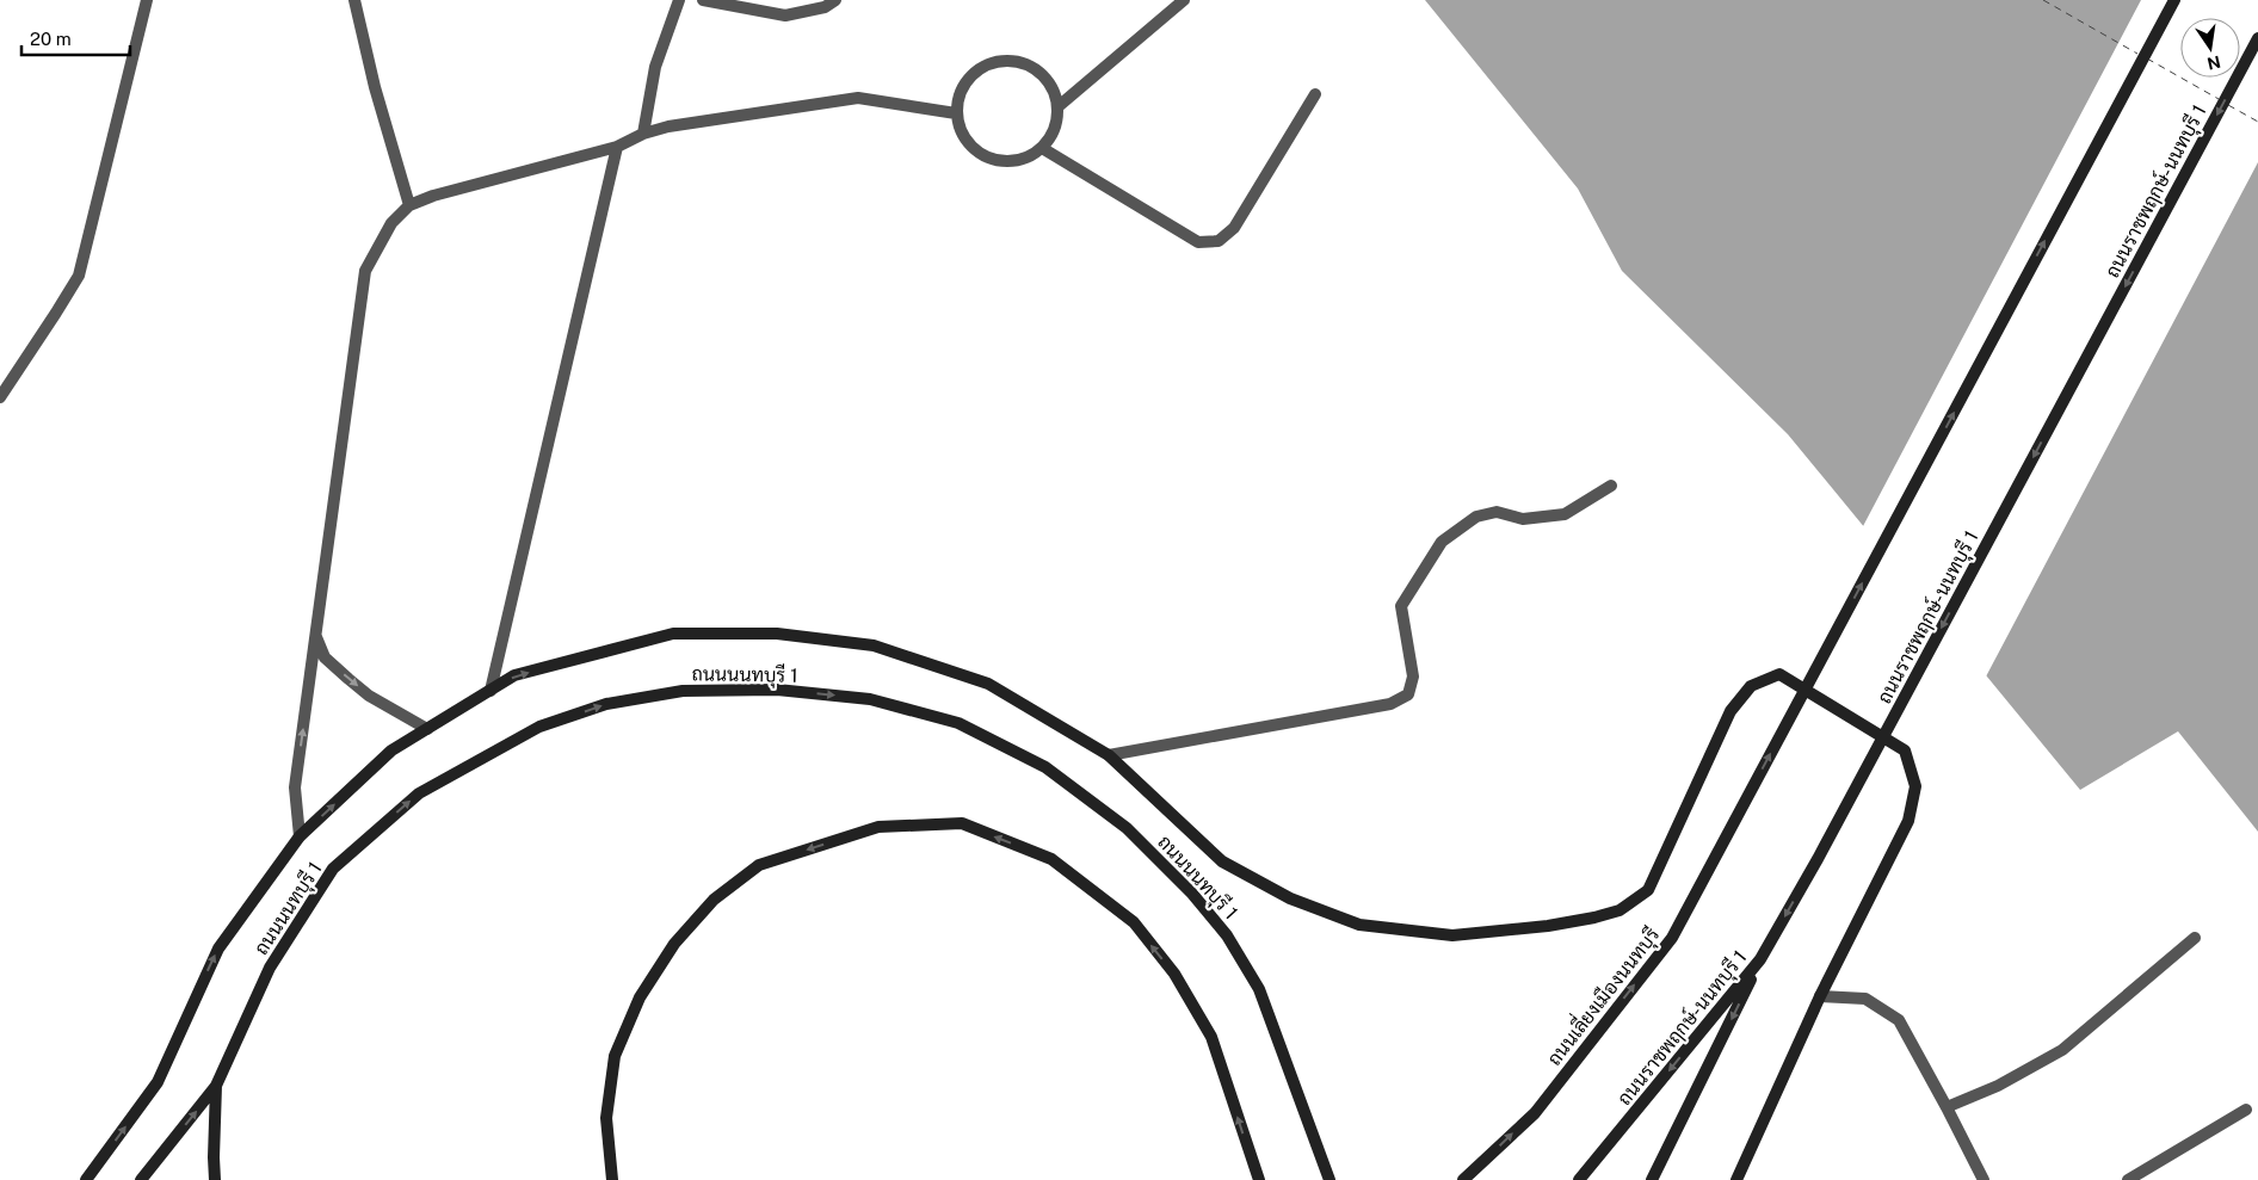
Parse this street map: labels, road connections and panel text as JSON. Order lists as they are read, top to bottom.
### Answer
{
  "streets": {
    "main road": ["ถนนราชพฤกษ์-นนทบุรี 1", "ถนนนนทบุรี 1", "ถนนเลี่ยงเมืองนนทบุรี"]
  },
  "one_way": ["ถนนราชพฤกษ์-นนทบุรี 1", "ถนนเลี่ยงเมืองนนทบุรี"],
  "scale_bar": "20 m",
  "north": "bottom"
}
